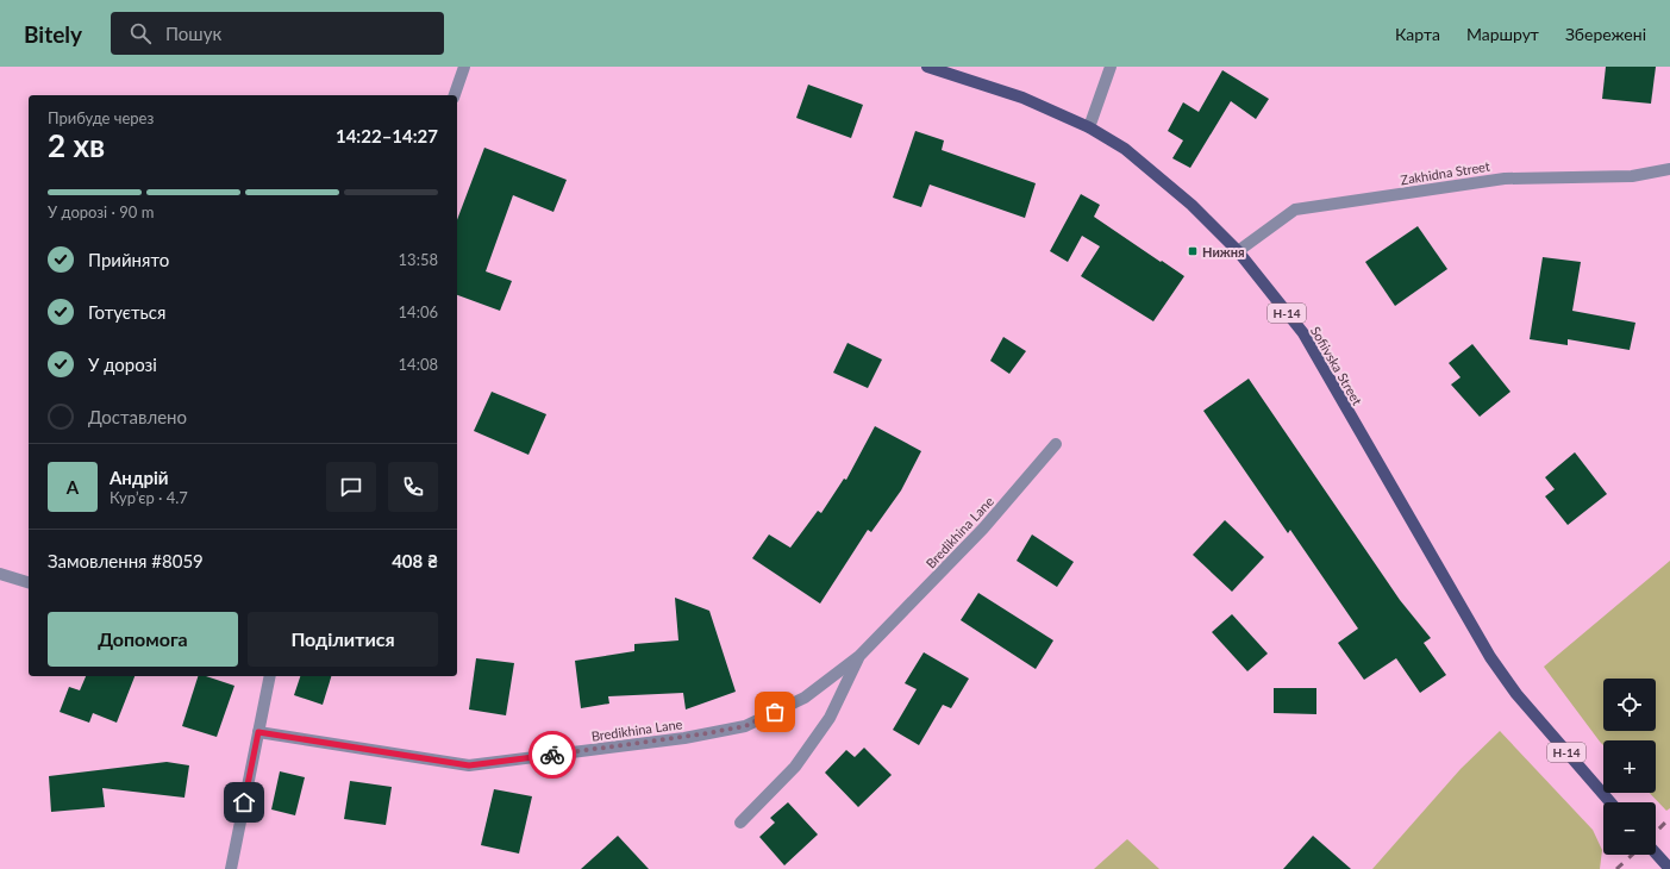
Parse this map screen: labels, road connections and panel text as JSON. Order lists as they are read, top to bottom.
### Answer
{
  "streets": {
    "main road": ["Н-14", "Sofiivska Street"],
    "street": ["Zakhidna Street", "Bredikhina Lane"]
  },
  "crossings": [
    ["Zakhidna Street", "Sofiivska Street"]
  ],
  "places": {
    "transit": ["Нижня"]
  },
  "page": {
    "header": "Bitely",
    "search": "Пошук",
    "nav": ["Карта", "Маршрут", "Збережені"],
    "heading": ["2 хв", "Прибуде через", "14:22–14:27"],
    "panel": [
      "Андрій",
      "Кур’єр · 4.7",
      "Замовлення #8059",
      "408 ₴"
    ],
    "bar": "У дорозі · 90 m",
    "list": [
      ["Прийнято", "13:58"],
      ["Готується", "14:06"],
      ["У дорозі", "14:08"],
      "Доставлено"
    ],
    "round": "А",
    "buttons": ["Допомога", "Поділитися"],
    "map_buttons": ["+", "−"]
  }
}
